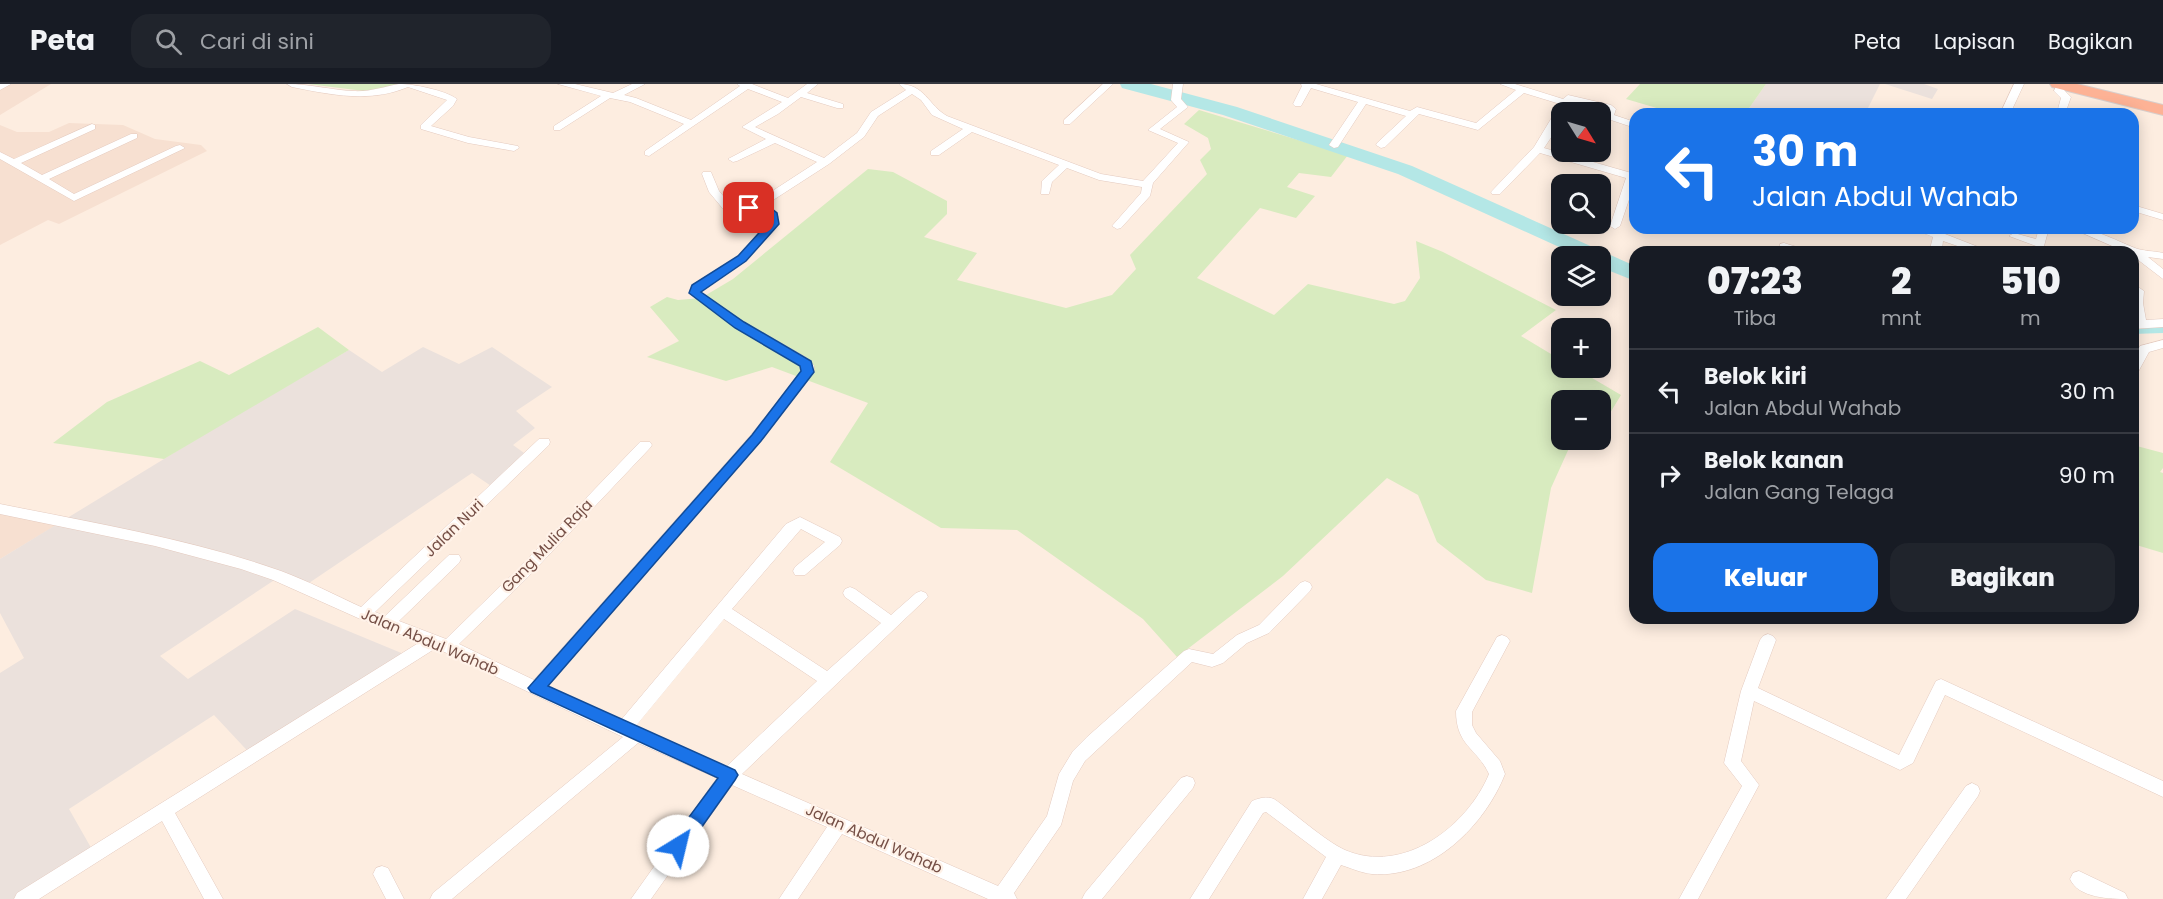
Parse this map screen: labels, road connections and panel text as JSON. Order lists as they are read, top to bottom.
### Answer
{
  "streets": {
    "street": ["Jalan Nuri", "Gang Mulia Raja", "Jalan Abdul Wahab"]
  },
  "crossings": [
    ["Jalan Nuri", "Jalan Abdul Wahab"],
    ["Gang Mulia Raja", "Jalan Abdul Wahab"]
  ],
  "north": "bottom right",
  "page": {
    "header": "Peta",
    "search": "Cari di sini",
    "nav": ["Peta", "Lapisan", "Bagikan"],
    "map_buttons": ["+", "−"],
    "turn": ["30 m", "Jalan Abdul Wahab"],
    "eta": [
      "07:23",
      "Tiba",
      "2",
      "mnt",
      "510",
      "m"
    ],
    "list": [
      {
        "name": "Belok kiri",
        "note": "Jalan Abdul Wahab",
        "value": "30 m"
      },
      {
        "name": "Belok kanan",
        "note": "Jalan Gang Telaga",
        "value": "90 m"
      }
    ],
    "buttons": ["Keluar", "Bagikan"]
  }
}
